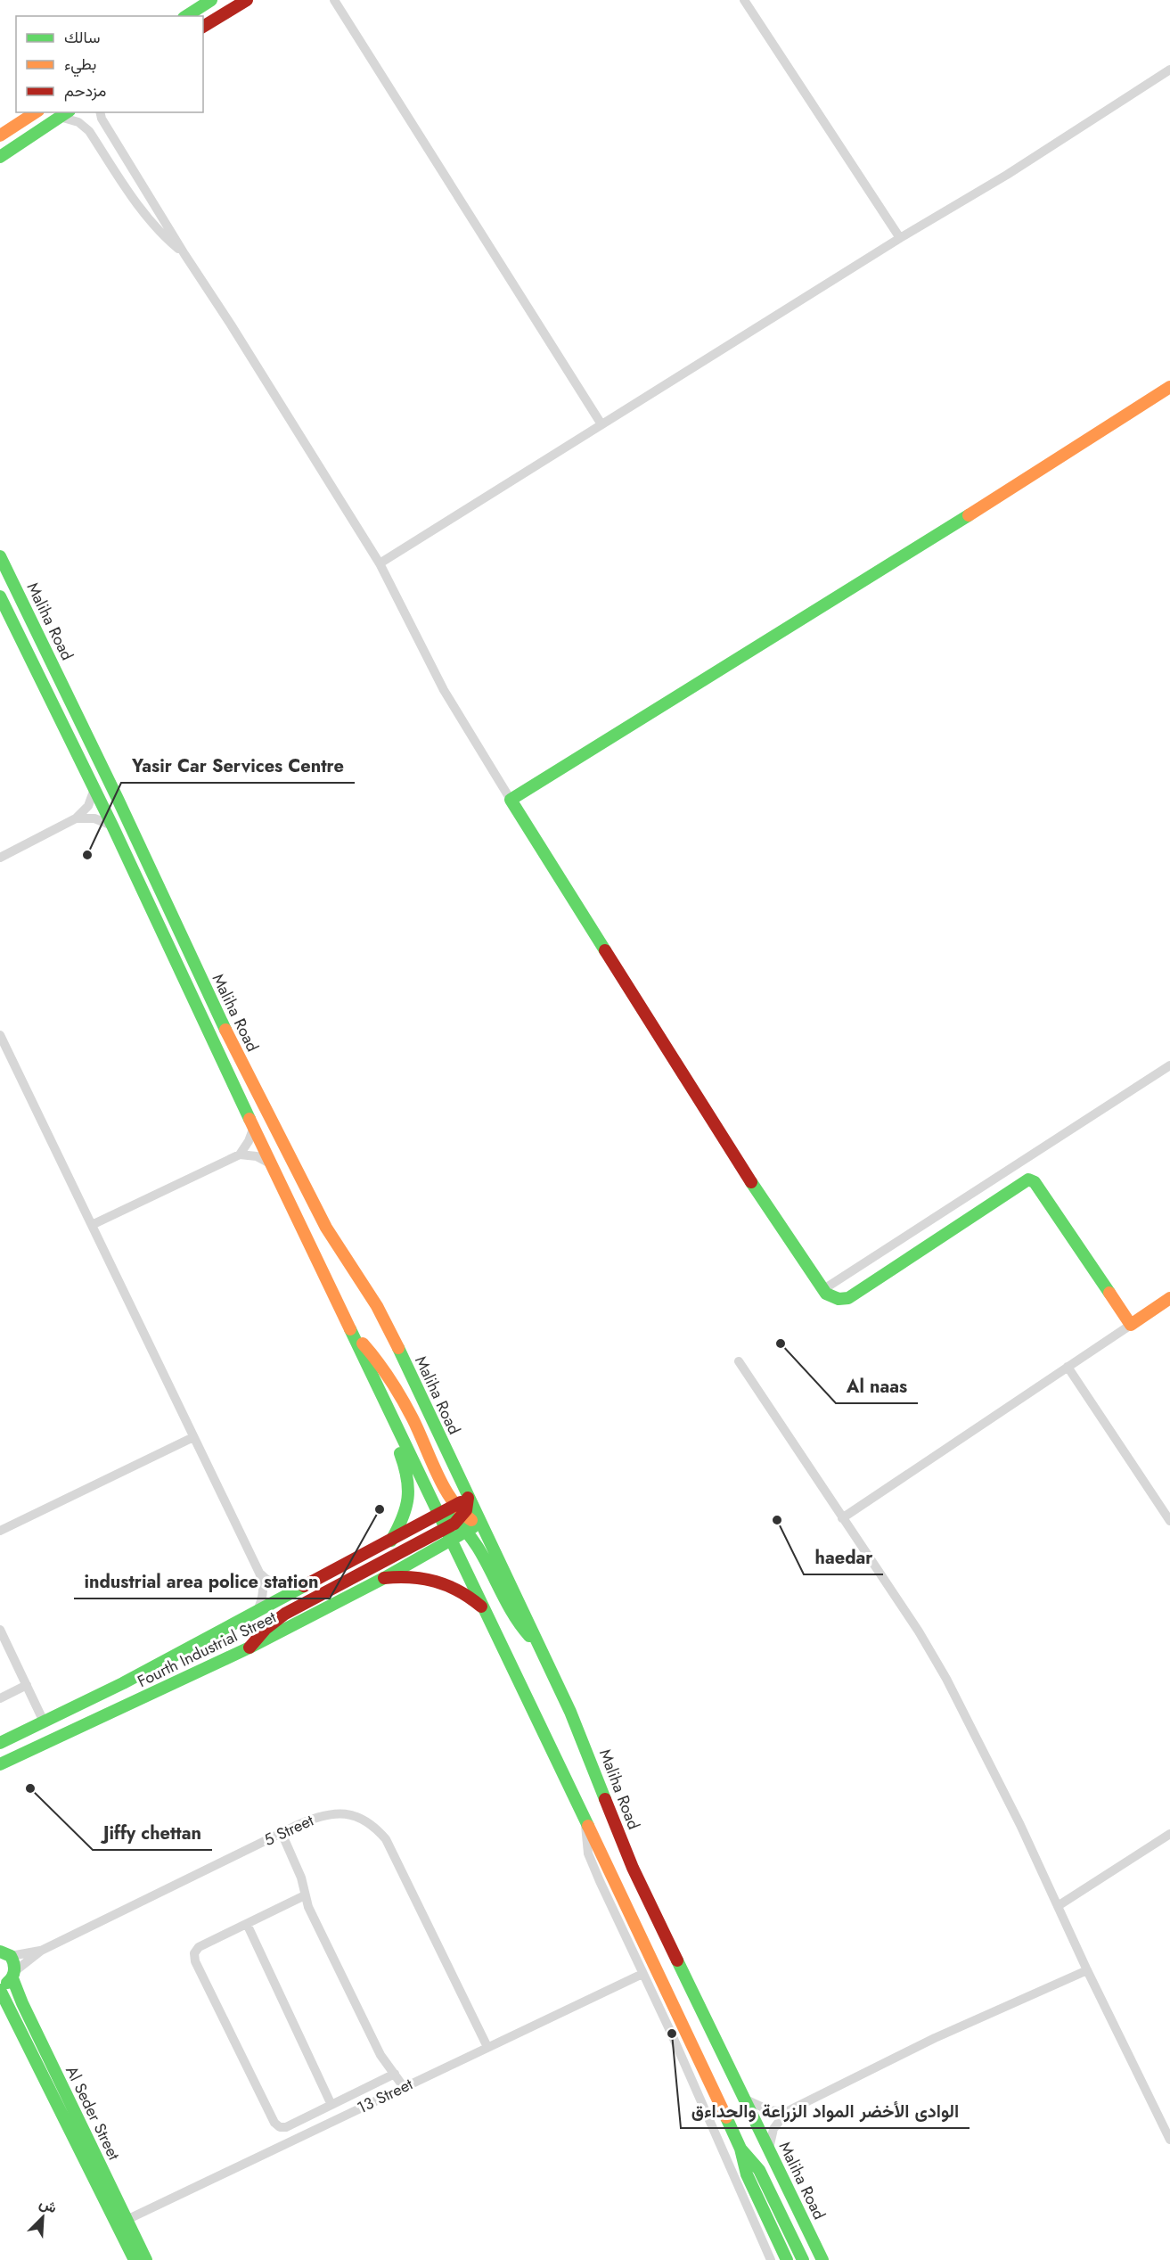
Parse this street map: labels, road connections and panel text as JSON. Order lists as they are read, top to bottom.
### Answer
{
  "streets": {
    "main road": ["Maliha Road", "Fourth Industrial Street", "Al Seder Street"],
    "street": ["5 Street", "13 Street"]
  },
  "crossings": [
    ["Maliha Road", "Fourth Industrial Street"],
    ["5 Street", "13 Street"],
    ["5 Street", "Al Seder Street"],
    ["13 Street", "Al Seder Street"]
  ],
  "places": [
    "Yasir Car Services Centre",
    "Al naas",
    "industrial area police station",
    "haedar",
    "Jiffy chettan",
    "الوادى الأخضر المواد الزراعة والحداءق"
  ],
  "legend": ["سالك", "بطيء", "مزدحم"],
  "north": "top right"
}
